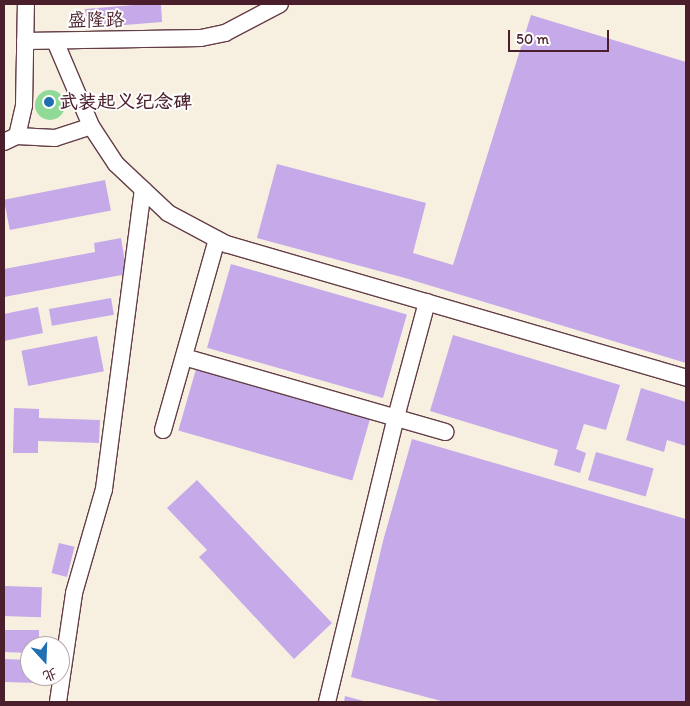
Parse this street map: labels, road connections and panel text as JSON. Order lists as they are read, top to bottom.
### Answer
{
  "streets": {
    "street": ["盛隆路"]
  },
  "places": ["武装起义纪念碑"],
  "scale_bar": "50 m",
  "north": "bottom"
}
